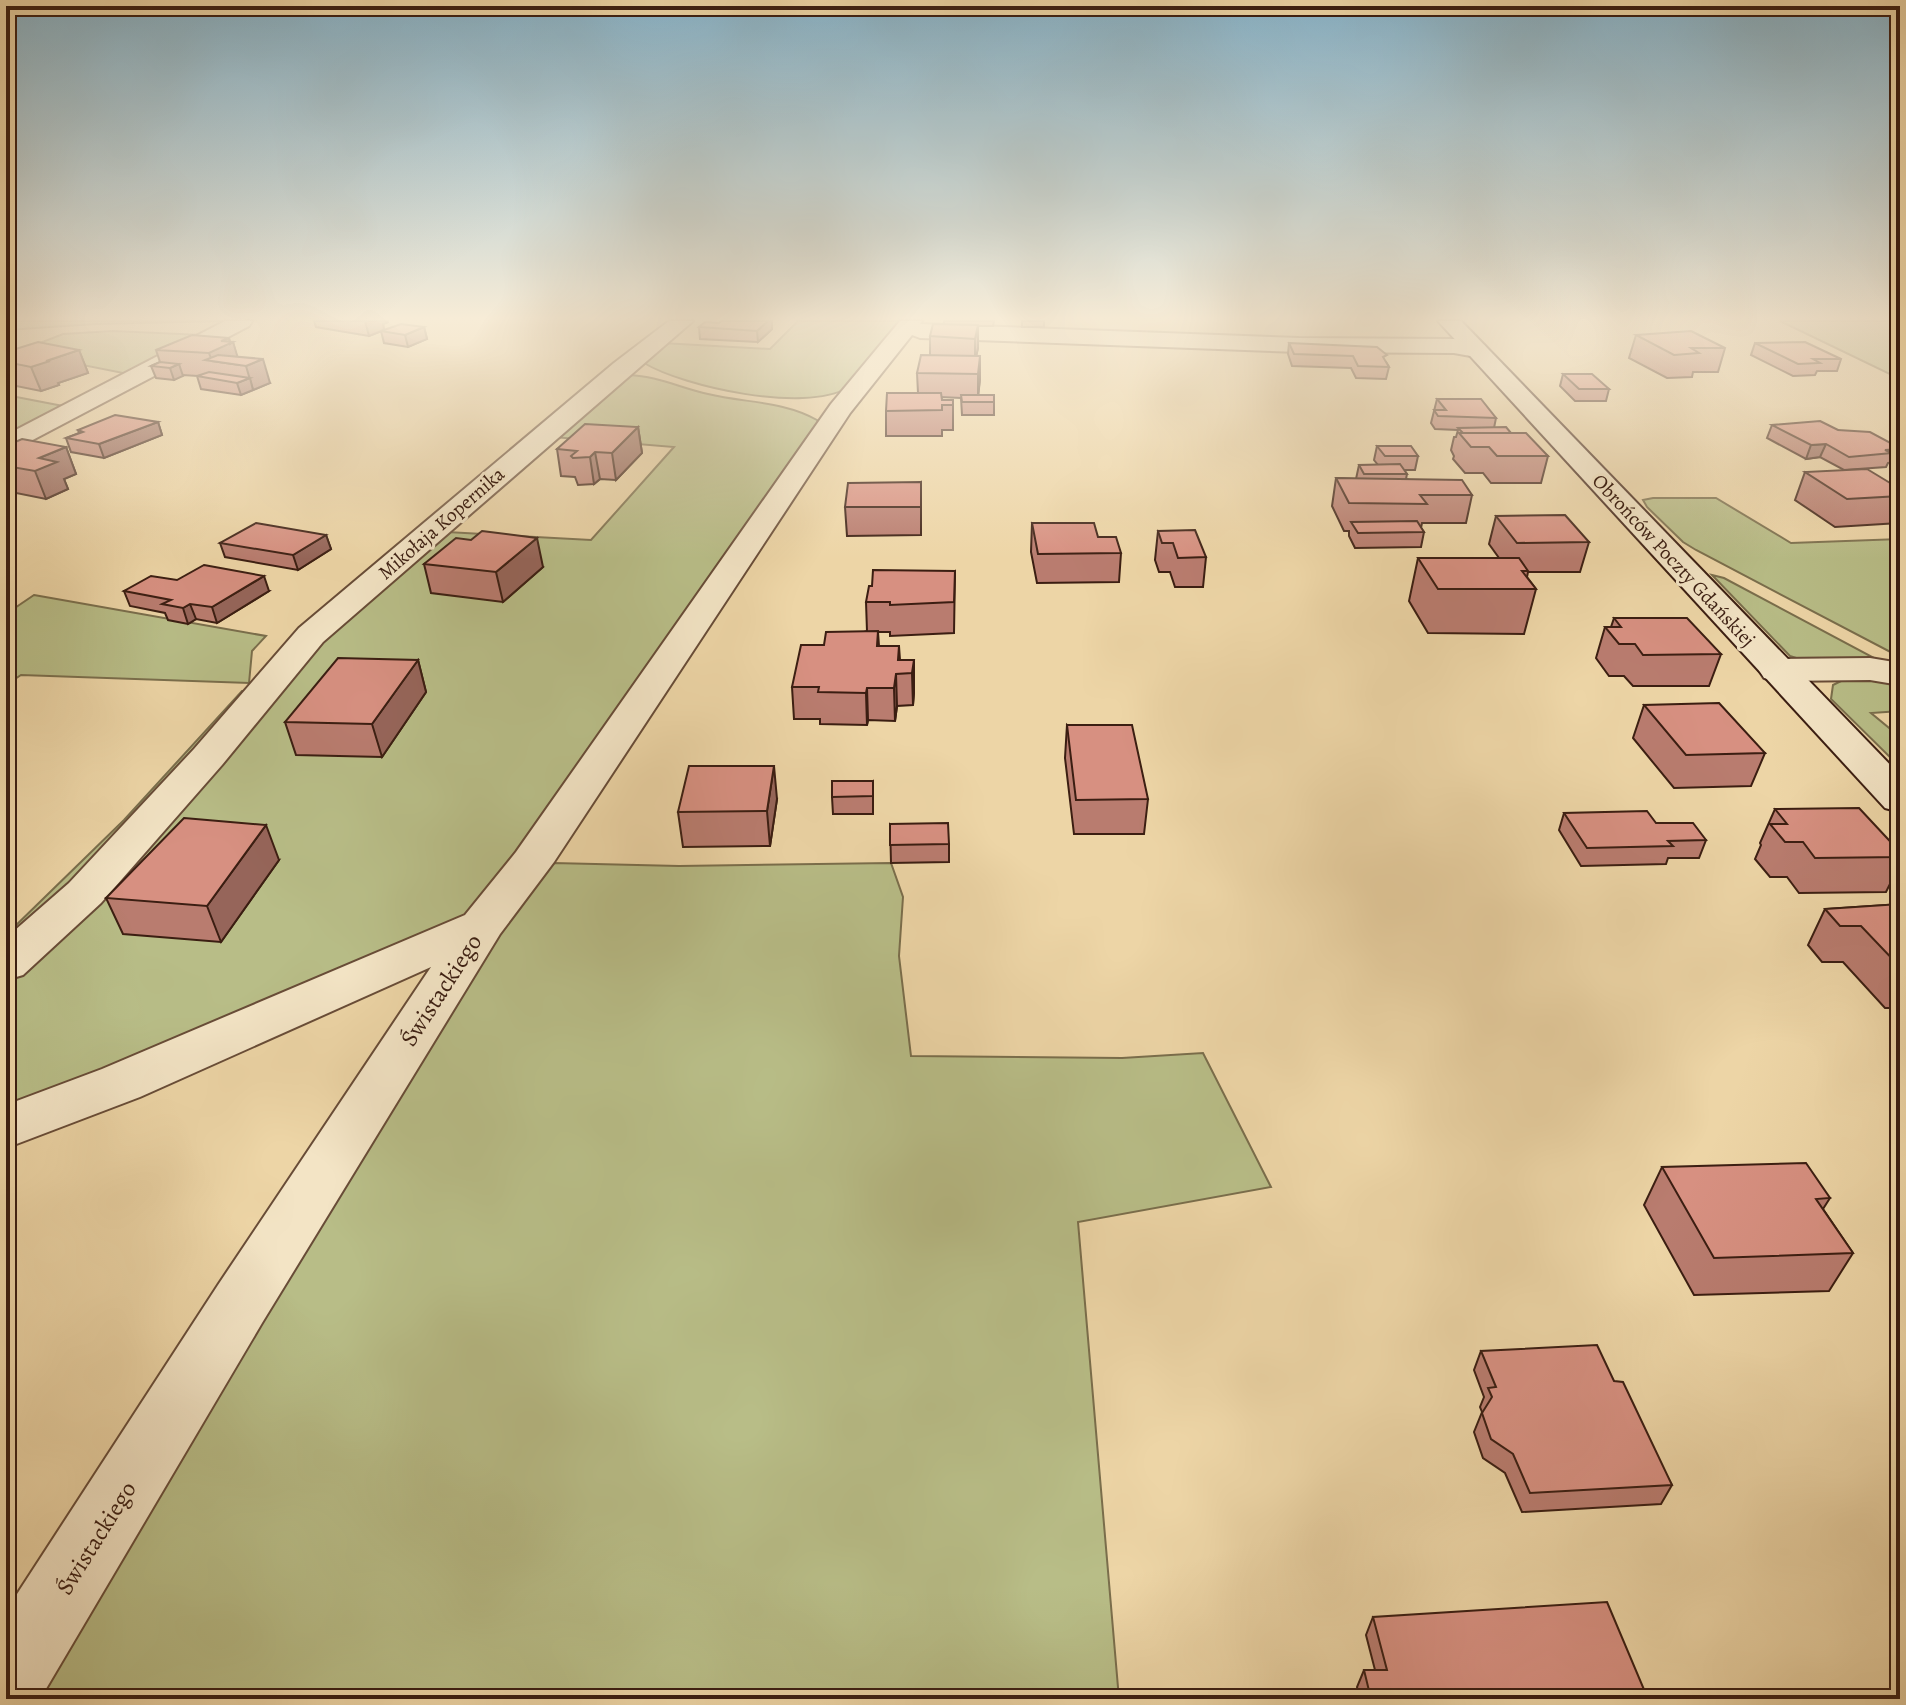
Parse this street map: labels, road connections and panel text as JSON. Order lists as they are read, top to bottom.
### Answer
{
  "streets": {
    "street": ["Mikołaja Kopernika", "Obrońców Poczty Gdańskiej", "Świstackiego"]
  }
}
